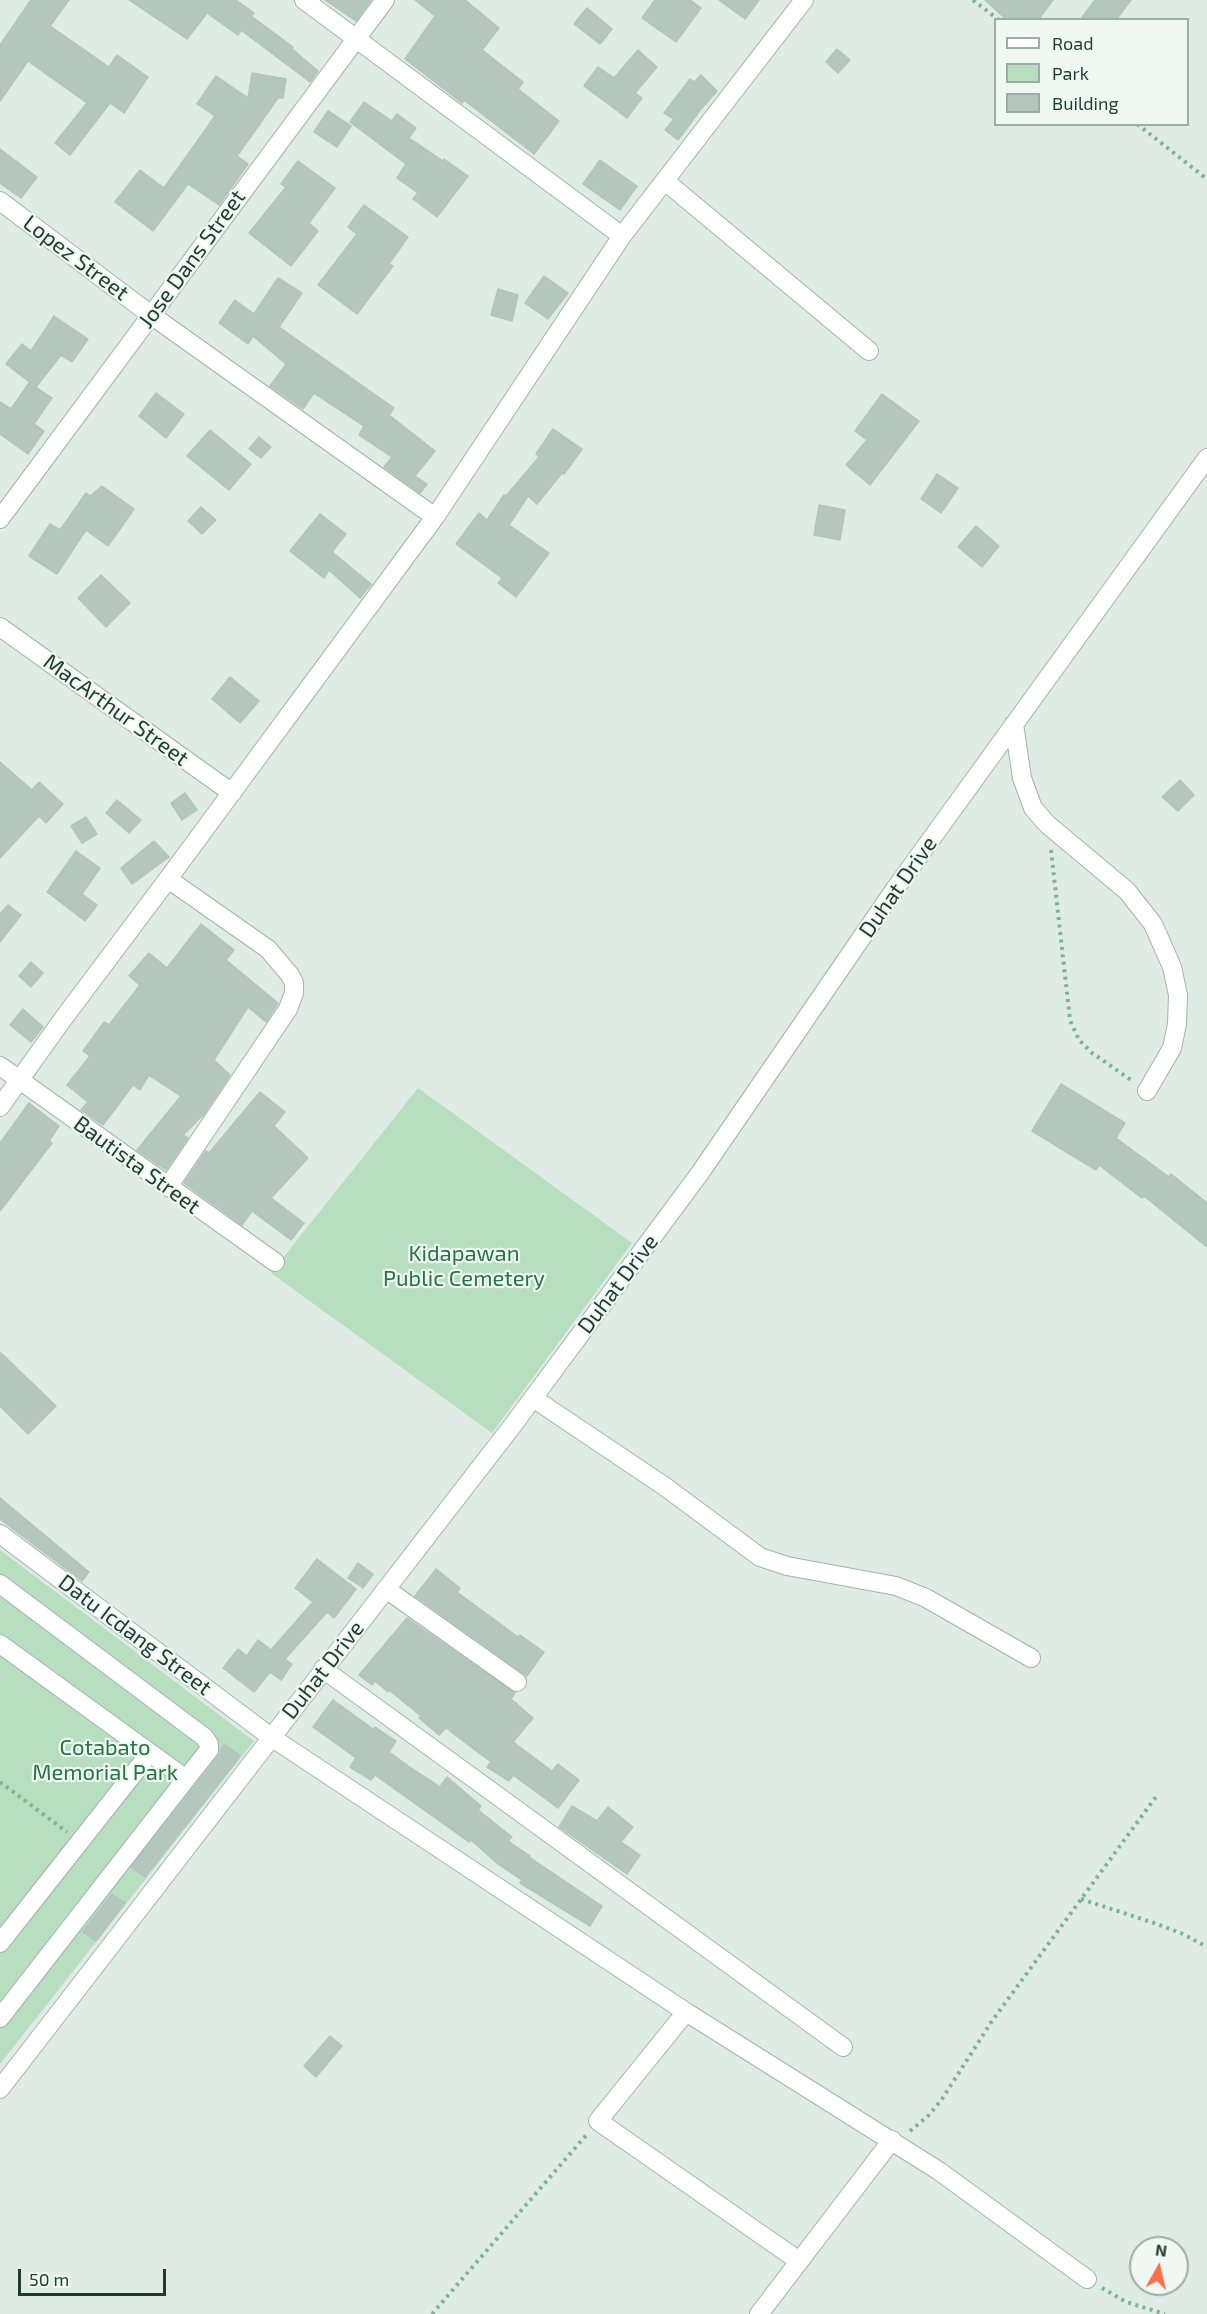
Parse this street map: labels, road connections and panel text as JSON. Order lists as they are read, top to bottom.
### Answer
{
  "streets": {
    "street": [
      "Lopez Street",
      "Jose Dans Street",
      "MacArthur Street",
      "Duhat Drive",
      "Bautista Street",
      "Datu Icdang Street"
    ]
  },
  "crossings": [
    ["Lopez Street", "Jose Dans Street"],
    ["Duhat Drive", "Datu Icdang Street"]
  ],
  "parks": ["Kidapawan Public Cemetery", "Cotabato Memorial Park"],
  "legend": ["Road", "Park", "Building"],
  "scale_bar": "50 m",
  "north": "top"
}
